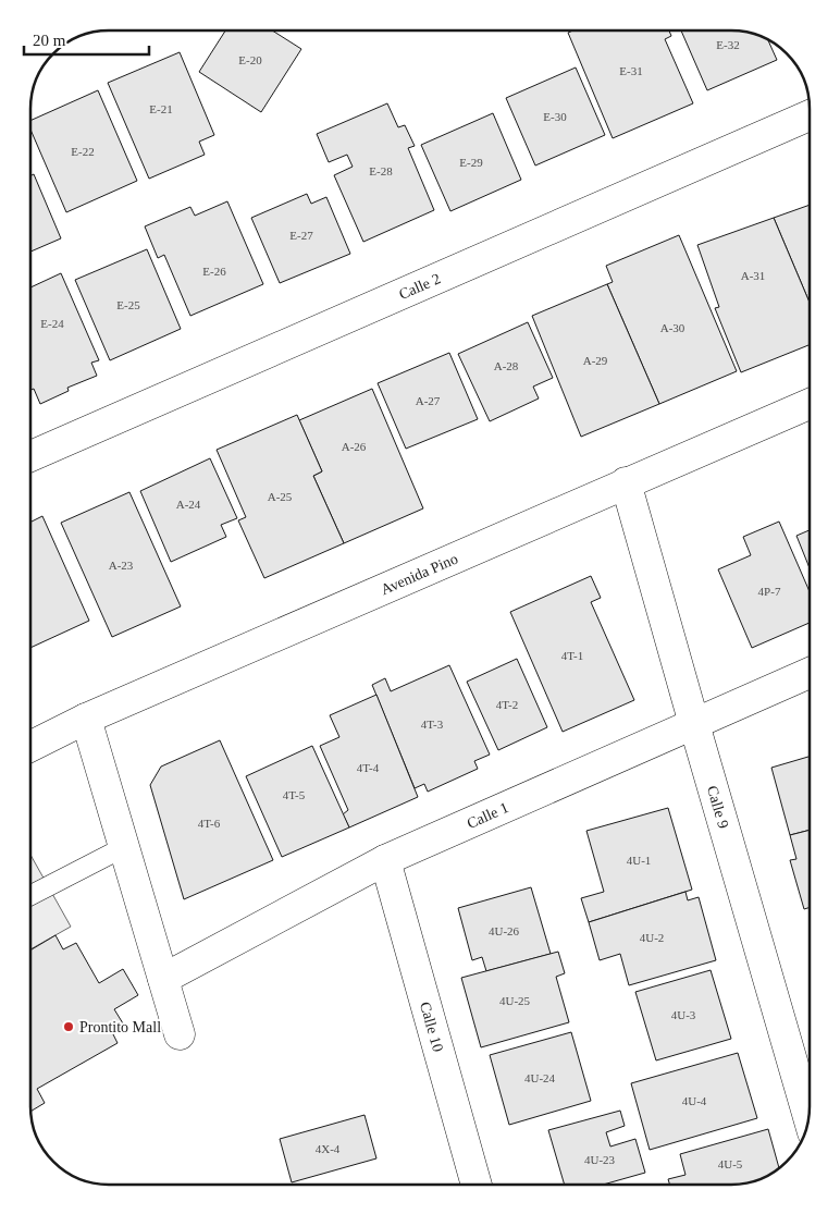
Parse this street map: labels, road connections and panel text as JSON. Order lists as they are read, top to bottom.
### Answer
{
  "streets": {
    "street": [
      "Calle 2",
      "Avenida Pino",
      "Calle 9",
      "Calle 1",
      "Calle 10"
    ]
  },
  "crossings": [
    ["Avenida Pino", "Calle 9"],
    ["Calle 9", "Calle 1"],
    ["Calle 1", "Calle 10"]
  ],
  "places": ["Prontito Mall"],
  "house_numbers": [
    "E-32",
    "E-20",
    "E-31",
    "E-21",
    "E-30",
    "E-22",
    "E-29",
    "E-28",
    "E-27",
    "E-26",
    "A-31",
    "E-25",
    "E-24",
    "A-30",
    "A-29",
    "A-28",
    "A-27",
    "A-26",
    "A-25",
    "A-24",
    "A-23",
    "4P-7",
    "4T-1",
    "4T-2",
    "4T-3",
    "4T-4",
    "4T-5",
    "4T-6",
    "4U-1",
    "4U-26",
    "4U-2",
    "4U-25",
    "4U-3",
    "4U-24",
    "4U-4",
    "4X-4",
    "4U-23",
    "4U-5"
  ],
  "scale_bar": "20 m"
}
